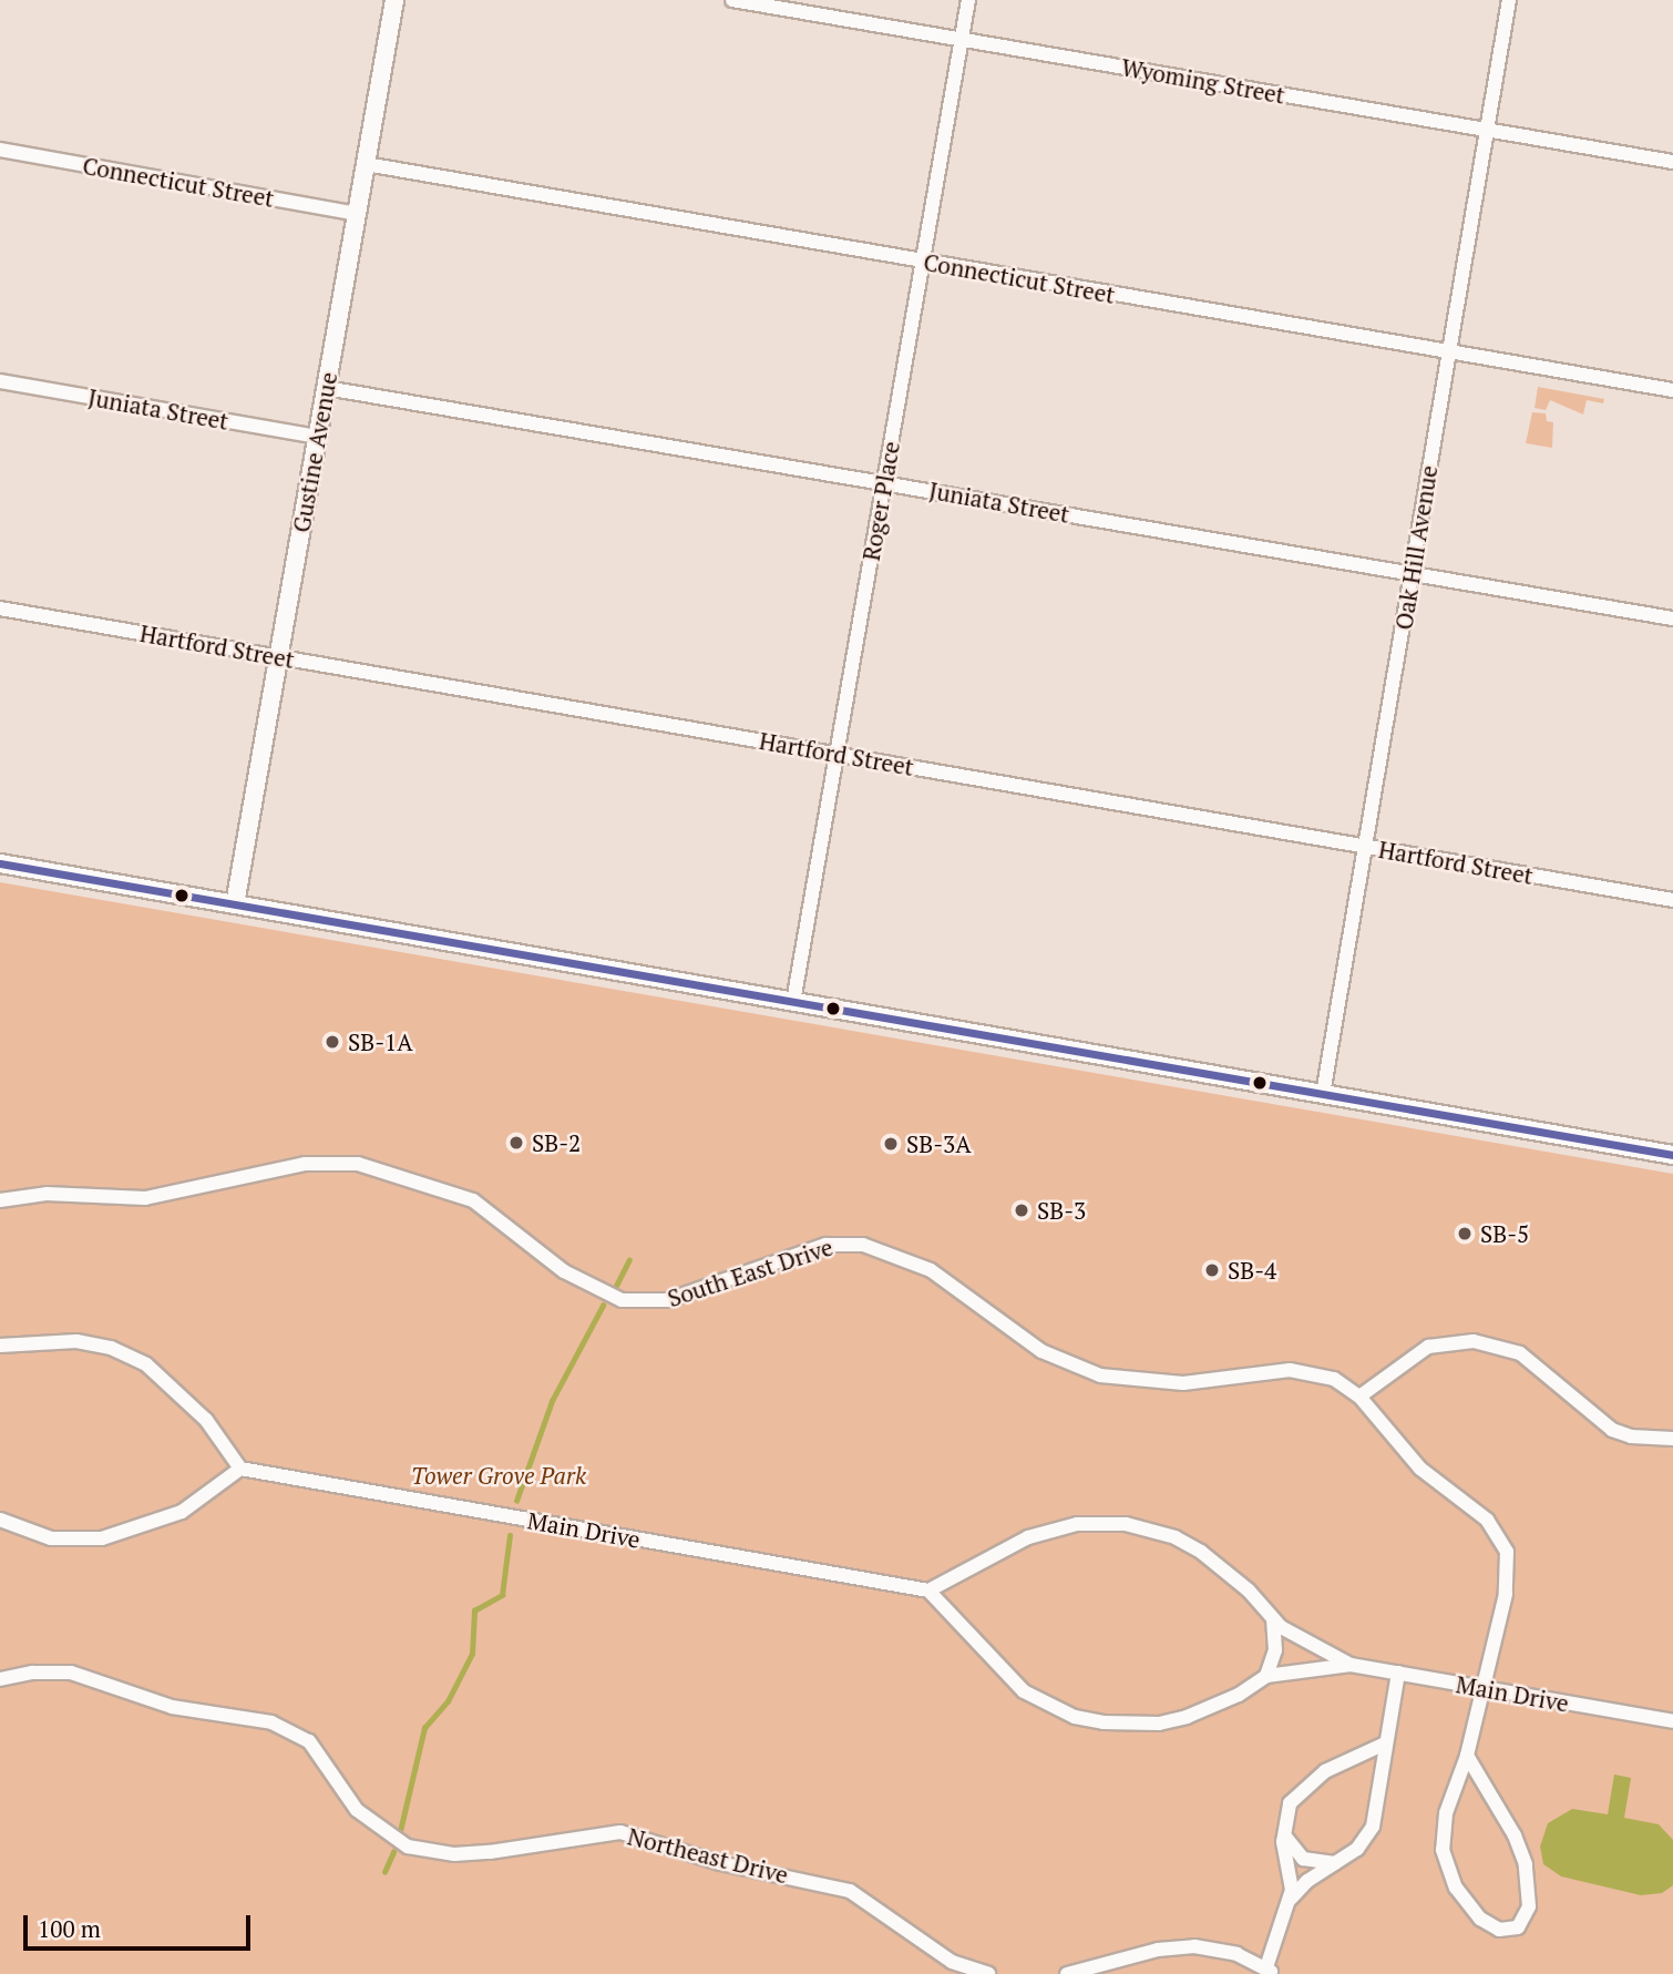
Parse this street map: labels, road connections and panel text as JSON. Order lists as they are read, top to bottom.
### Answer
{
  "streets": {
    "main road": ["Gustine Avenue"],
    "street": [
      "Wyoming Street",
      "Connecticut Street",
      "Juniata Street",
      "Roger Place",
      "Oak Hill Avenue",
      "Hartford Street",
      "South East Drive",
      "Main Drive",
      "Northeast Drive"
    ]
  },
  "crossings": [
    ["Wyoming Street", "Roger Place"],
    ["Wyoming Street", "Oak Hill Avenue"],
    ["Connecticut Street", "Gustine Avenue"],
    ["Connecticut Street", "Roger Place"],
    ["Connecticut Street", "Oak Hill Avenue"],
    ["Juniata Street", "Gustine Avenue"],
    ["Juniata Street", "Roger Place"],
    ["Juniata Street", "Oak Hill Avenue"],
    ["Gustine Avenue", "Hartford Street"],
    ["Roger Place", "Hartford Street"],
    ["Oak Hill Avenue", "Hartford Street"],
    ["South East Drive", "Main Drive"]
  ],
  "parks": ["Tower Grove Park"],
  "places": [
    "SB-1A",
    "SB-2",
    "SB-3A",
    "SB-3",
    "SB-5",
    "SB-4"
  ],
  "scale_bar": "100 m"
}
